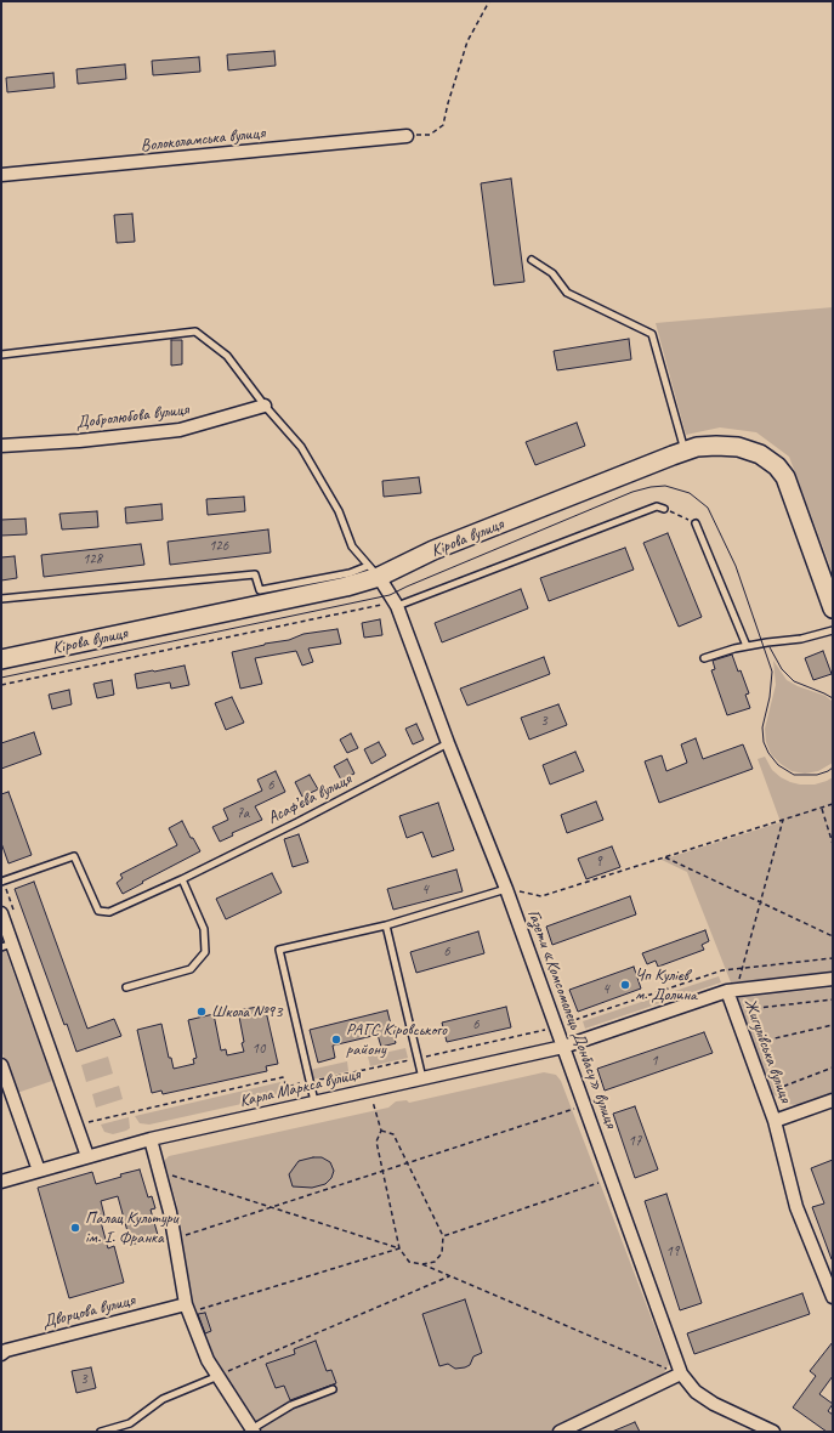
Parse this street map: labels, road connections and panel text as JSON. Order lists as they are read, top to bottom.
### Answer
{
  "streets": {
    "main road": ["Кірова вулиця"],
    "street": [
      "Волоколамська вулиця",
      "Добролюбова вулиця",
      "Газети «Комсомолець Донбасу» вулиця",
      "Жигулівська вулиця",
      "Карла Маркса вулиця",
      "Дворцова вулиця"
    ],
    "lane": ["Асаф’єва вулиця"]
  },
  "crossings": [
    ["Кірова вулиця", "Газети «Комсомолець Донбасу» вулиця"],
    ["Асаф’єва вулиця", "Газети «Комсомолець Донбасу» вулиця"],
    ["Газети «Комсомолець Донбасу» вулиця", "Карла Маркса вулиця"],
    ["Жигулівська вулиця", "Карла Маркса вулиця"]
  ],
  "places": [
    "Чп Кулієв м. Долина",
    "Школа №93",
    "РАГС Кіровського району",
    "Палац Культури ім. І. Франка"
  ],
  "house_numbers": [
    "126",
    "128",
    "3",
    "6",
    "7а",
    "9",
    "4",
    "6",
    "4",
    "6",
    "10",
    "1",
    "17",
    "19",
    "3"
  ]
}
